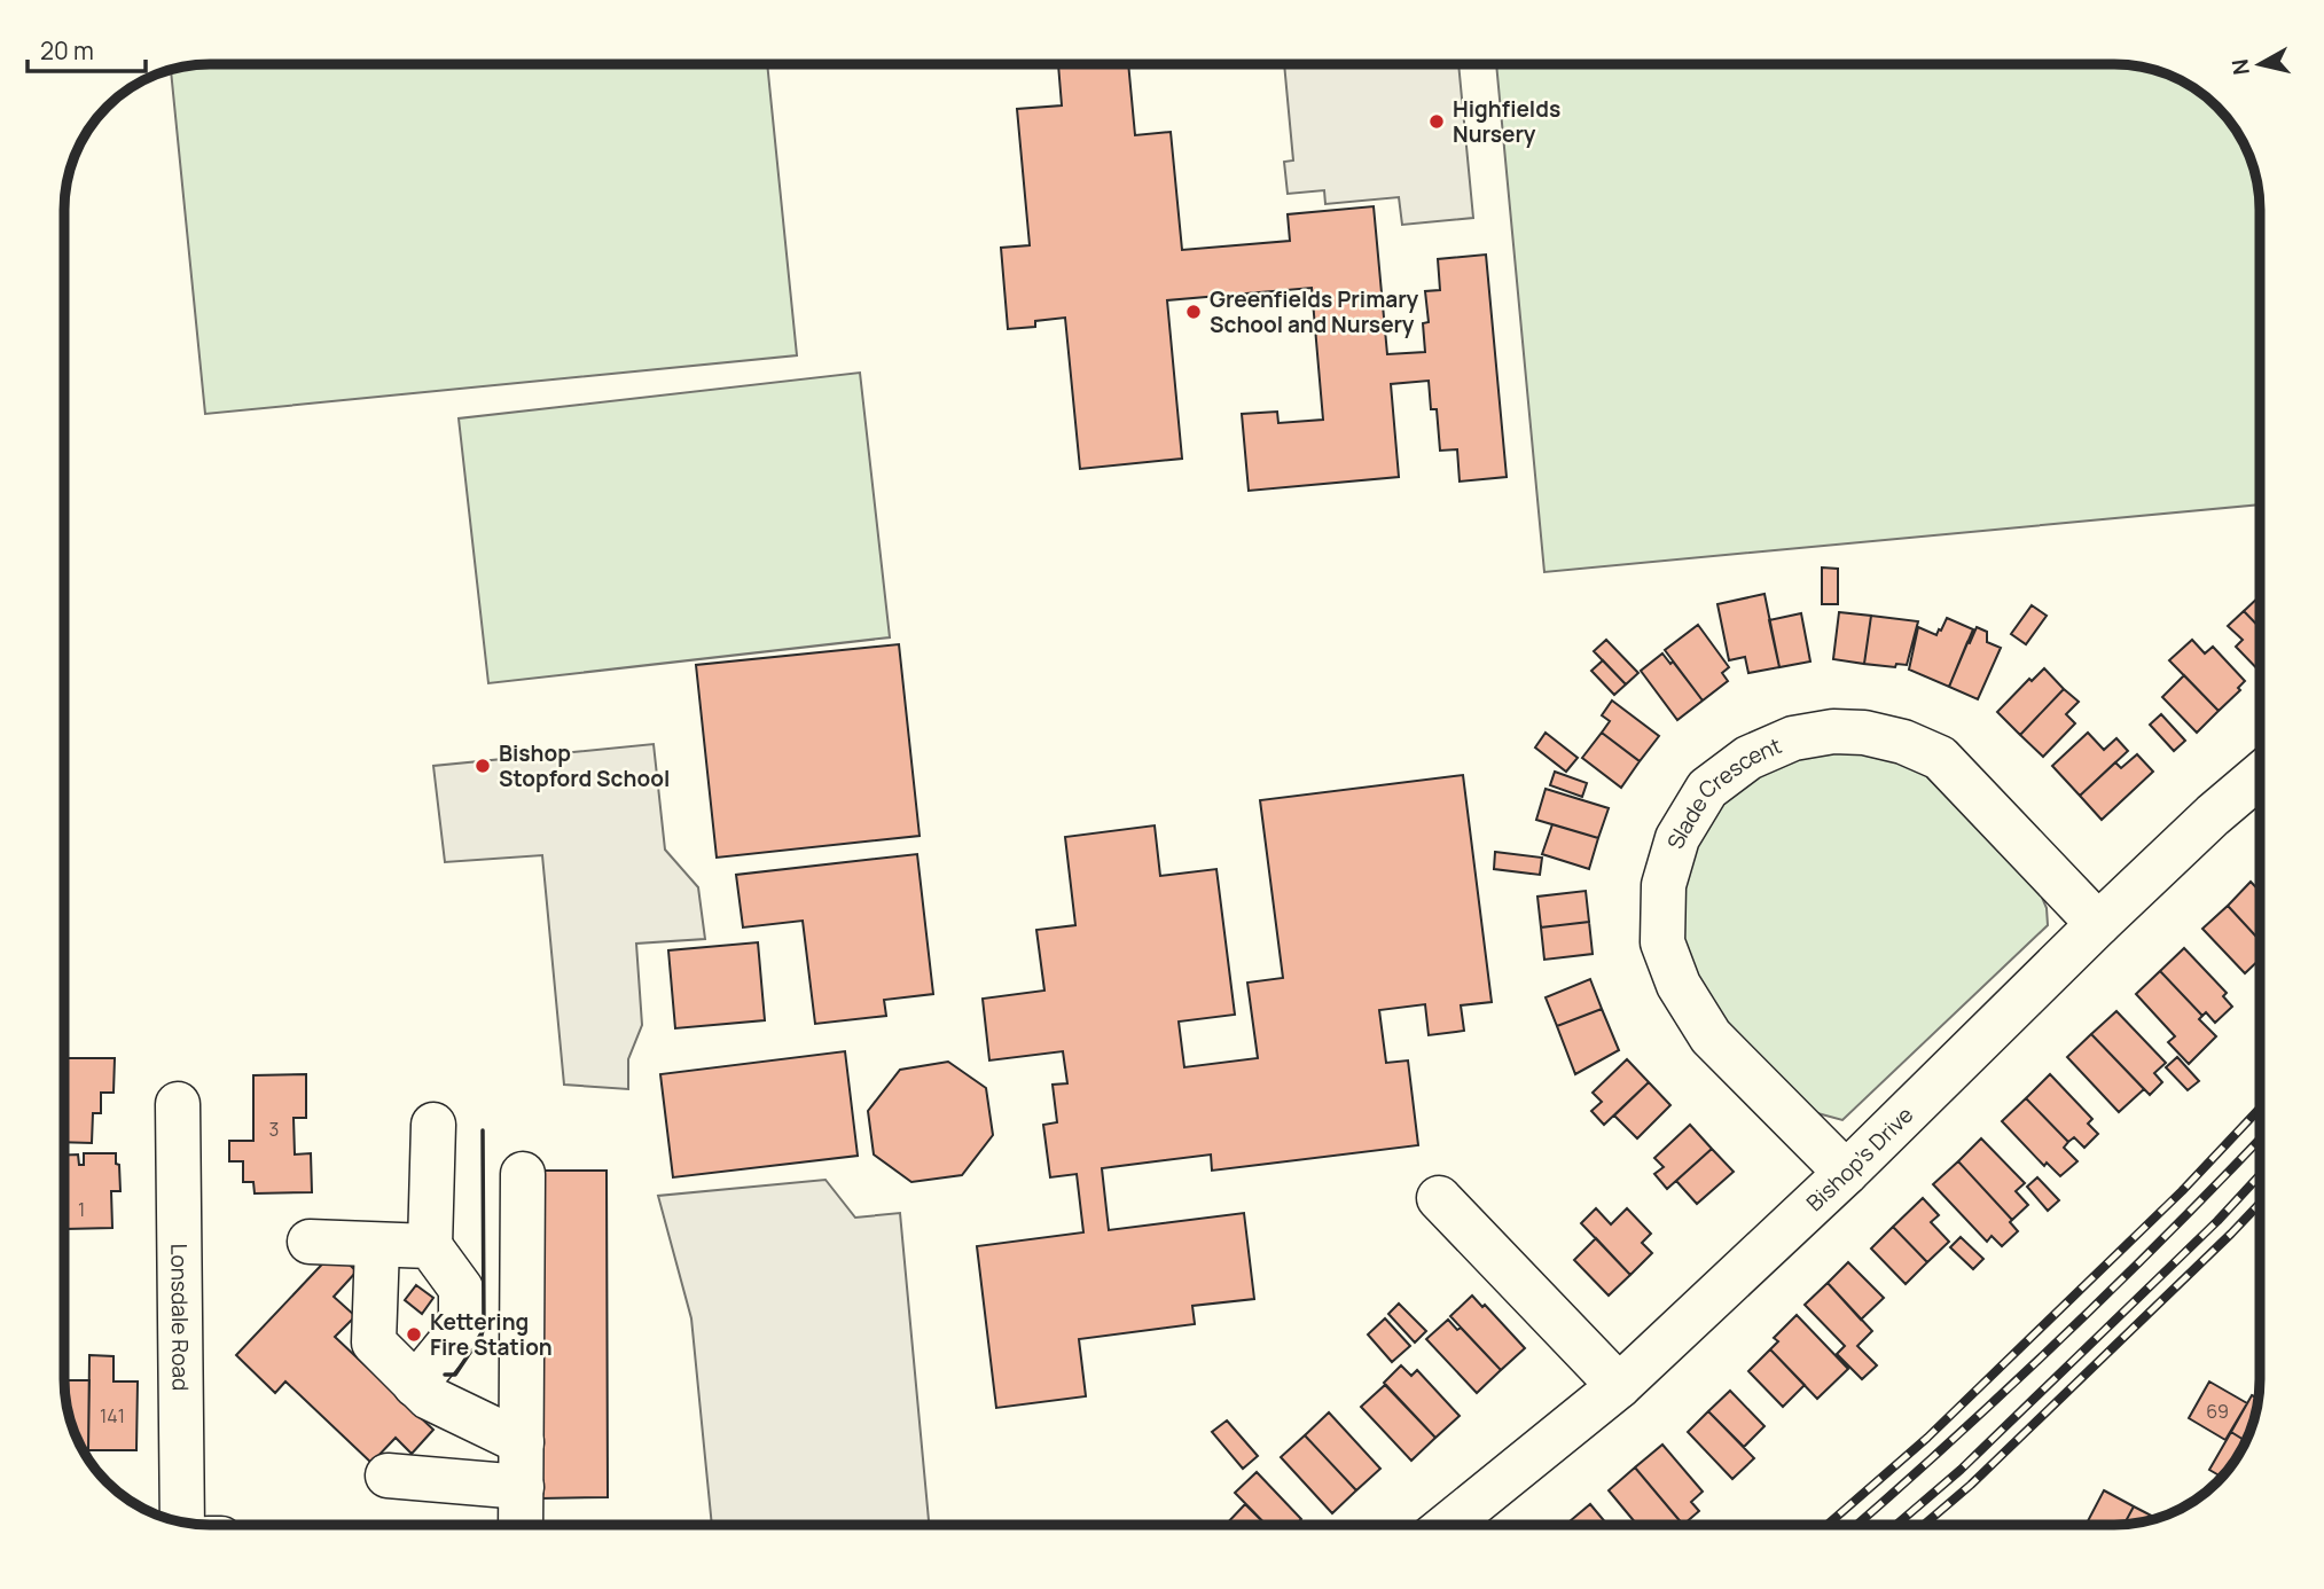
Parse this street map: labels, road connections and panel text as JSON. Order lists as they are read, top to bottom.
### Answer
{
  "streets": {
    "street": ["Slade Crescent", "Bishop's Drive", "Lonsdale Road"]
  },
  "crossings": [
    ["Slade Crescent", "Bishop's Drive"]
  ],
  "places": [
    "Highfields Nursery",
    "Greenfields Primary School and Nursery",
    "Bishop Stopford School",
    "Kettering Fire Station"
  ],
  "house_numbers": [
    "3",
    "1",
    "69",
    "141"
  ],
  "scale_bar": "20 m",
  "north": "left"
}
